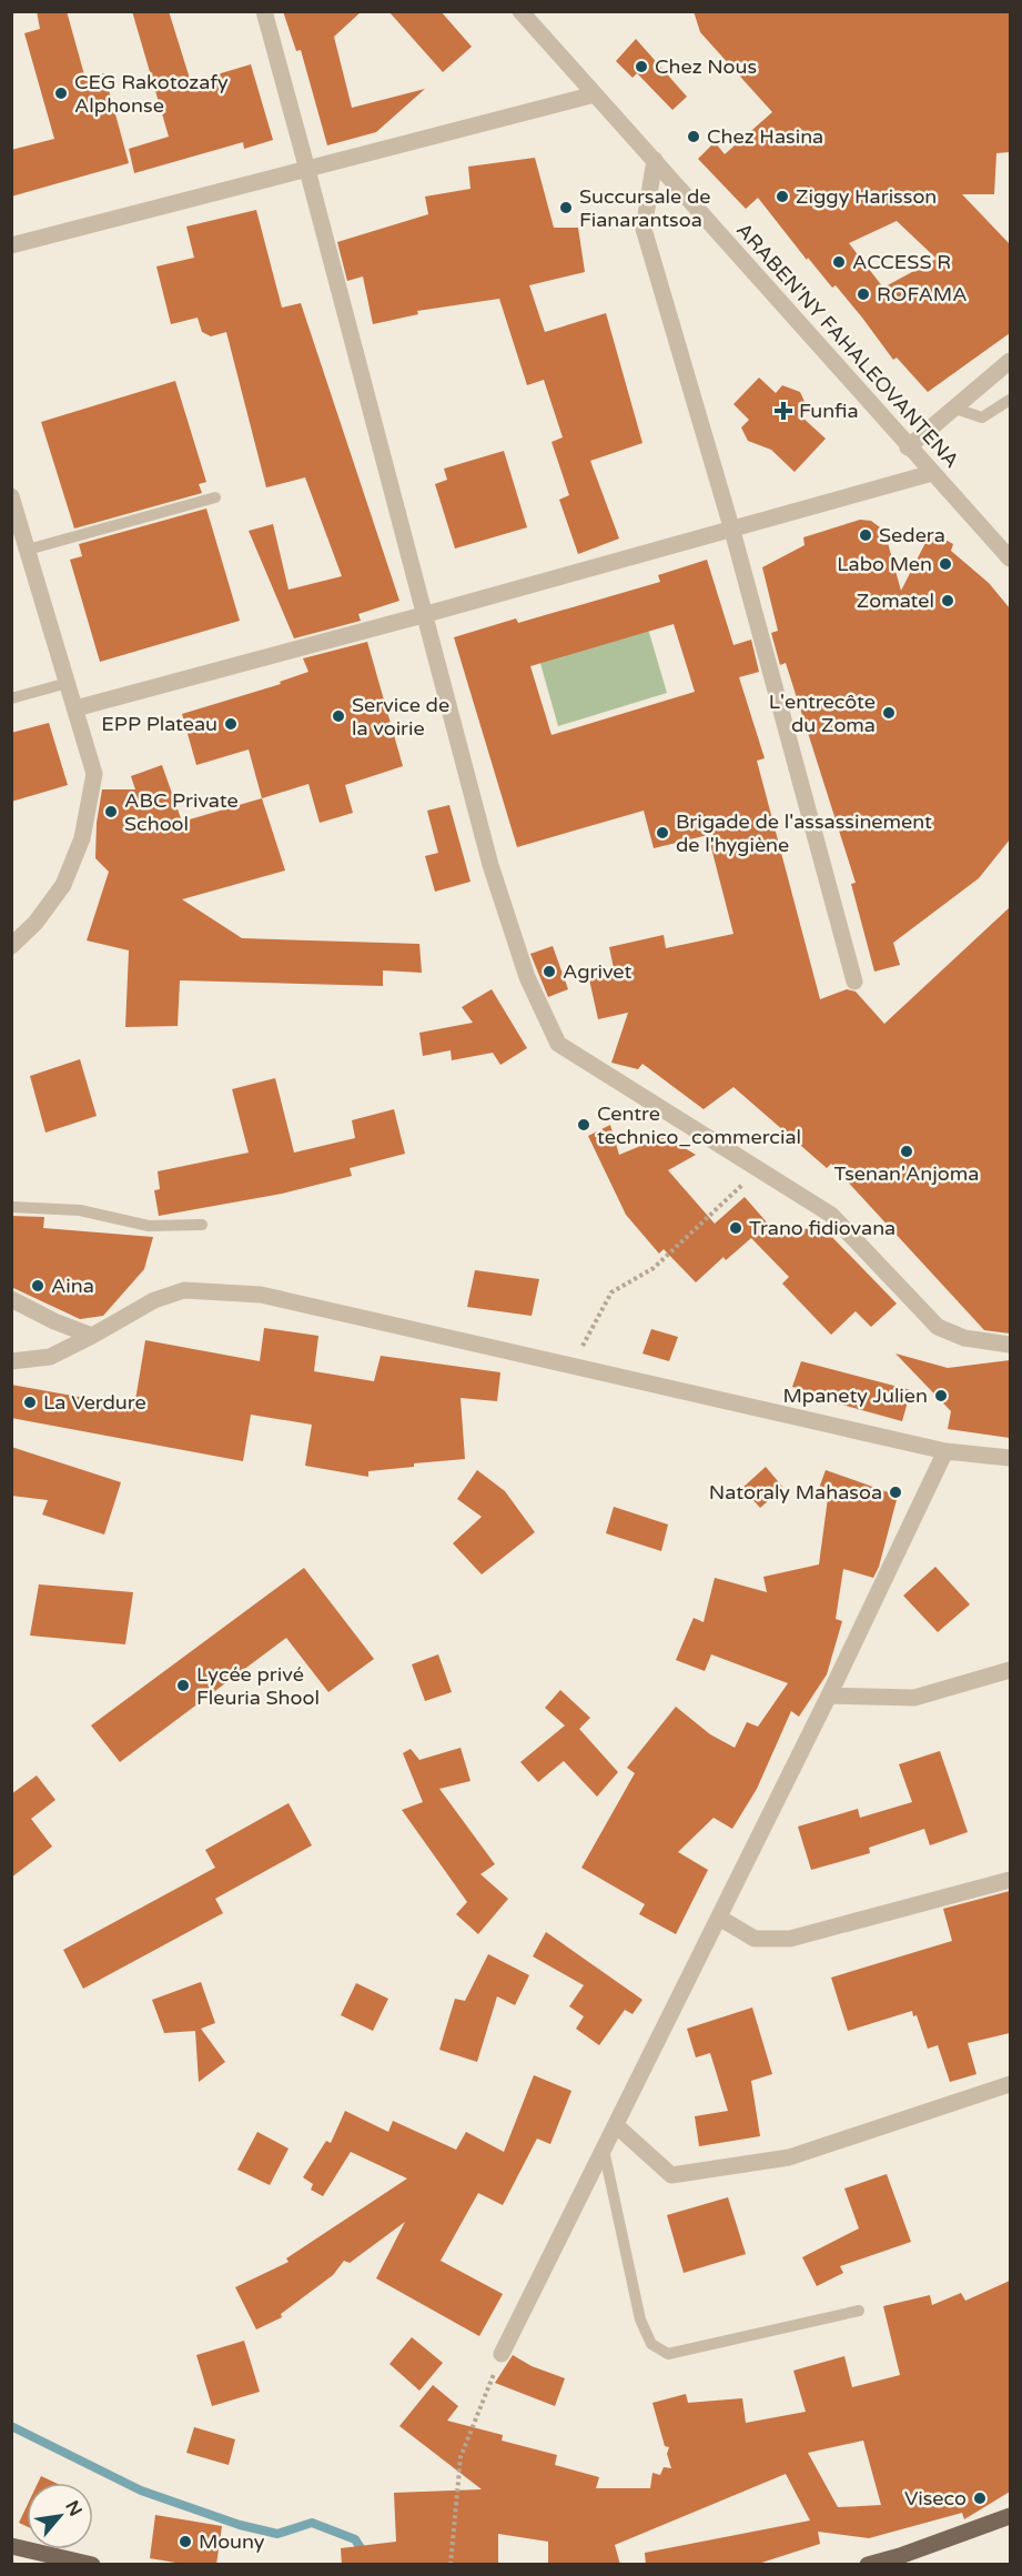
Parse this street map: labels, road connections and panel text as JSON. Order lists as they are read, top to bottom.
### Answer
{
  "streets": {
    "street": ["ARABEN'NY FAHALEOVANTENA"]
  },
  "places": {
    "other": [
      "Chez Nous",
      "CEG Rakotozafy Alphonse",
      "Chez Hasina",
      "Ziggy Harisson",
      "Succursale de Fianarantsoa",
      "ACCESS R",
      "ROFAMA",
      "Sedera",
      "Labo Men",
      "Zomatel",
      "L'entrecôte du Zoma",
      "Service de la voirie",
      "EPP Plateau",
      "ABC Private School",
      "Brigade de l'assassinement de l'hygiène",
      "Agrivet",
      "Centre technico_commercial",
      "Tsenan'Anjoma",
      "Trano fidiovana",
      "Aina",
      "Mpanety Julien",
      "La Verdure",
      "Natoraly Mahasoa",
      "Lycée privé Fleuria Shool",
      "Viseco",
      "Mouny"
    ],
    "health": ["Funfia"]
  },
  "north": "top right"
}
